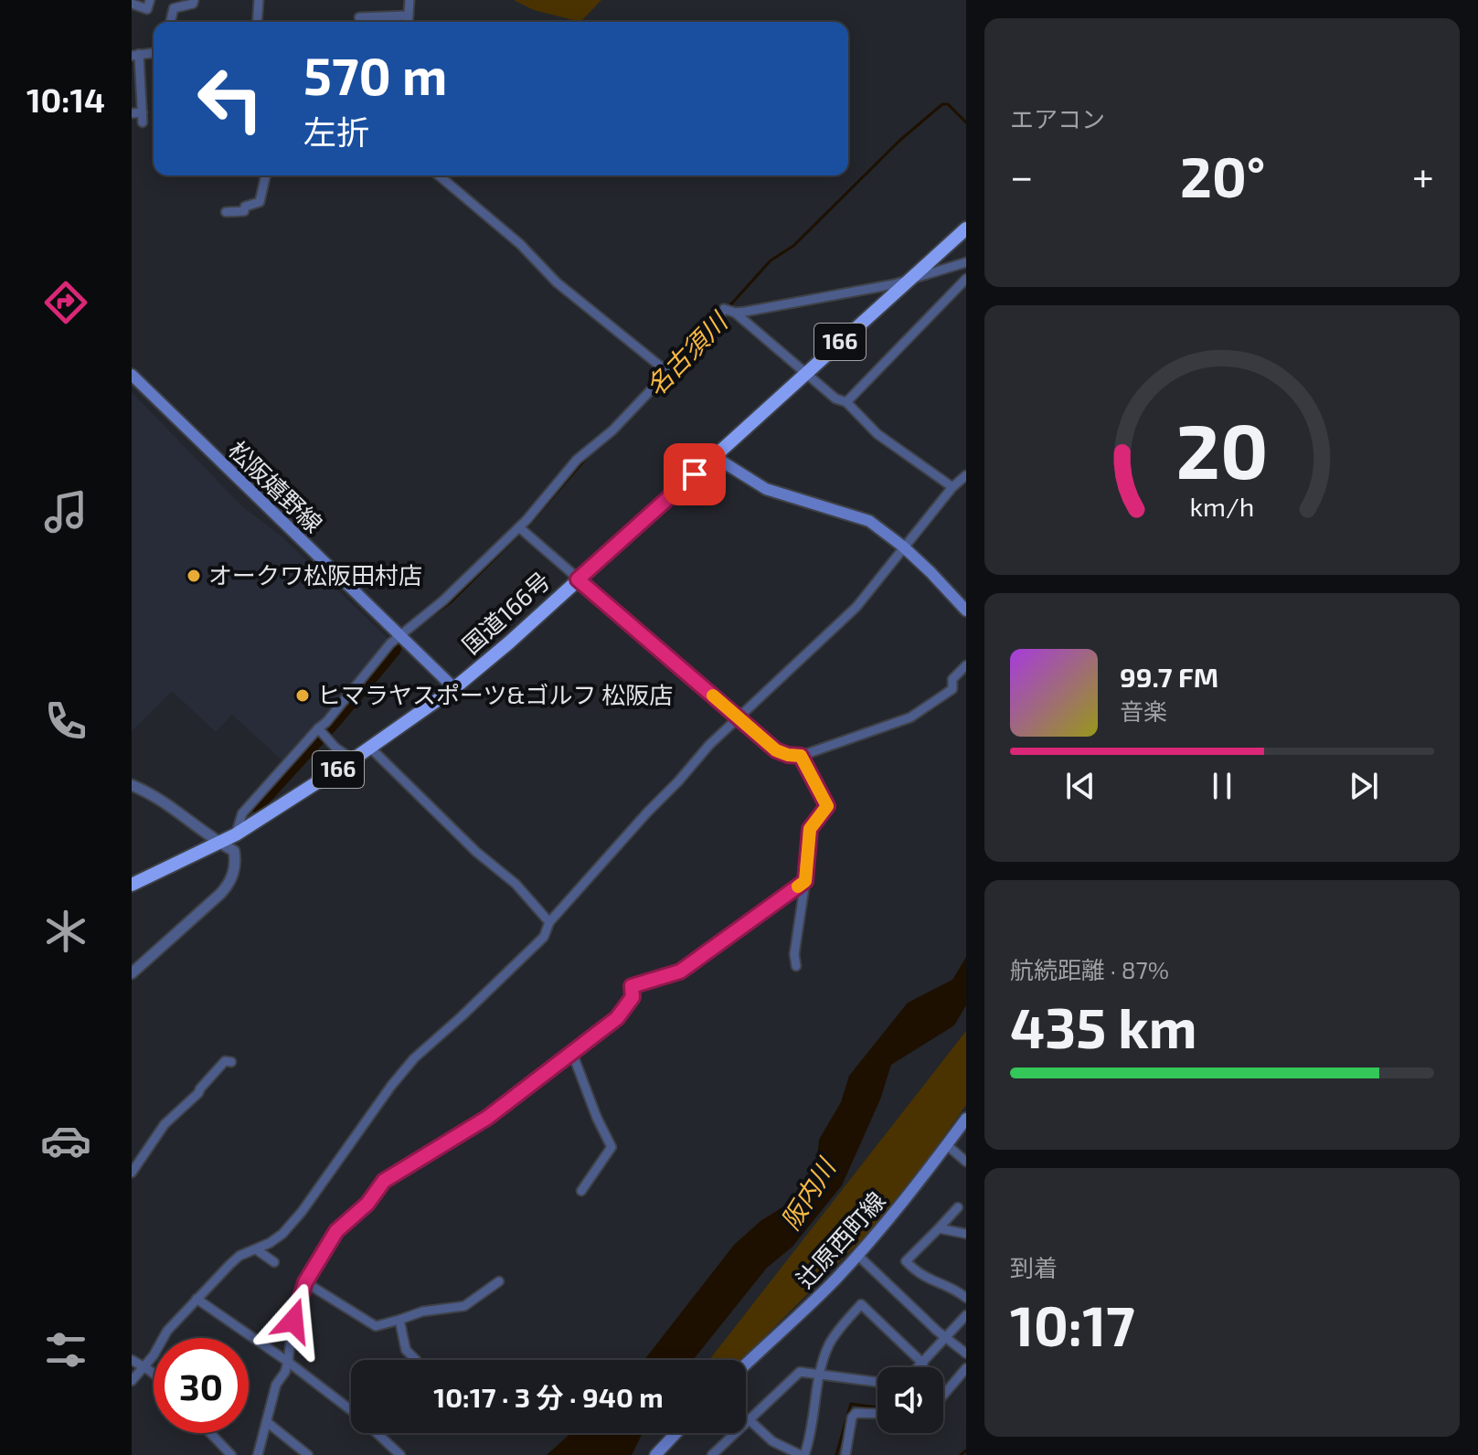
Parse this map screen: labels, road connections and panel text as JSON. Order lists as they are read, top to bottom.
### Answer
{
  "streets": {
    "highway": ["166", "国道166号"],
    "main road": ["松阪嬉野線", "辻原西町線"]
  },
  "crossings": [
    ["松阪嬉野線", "国道166号"]
  ],
  "water": ["名古須川", "阪内川"],
  "places": ["オークワ松阪田村店", "ヒマラヤスポーツ&ゴルフ 松阪店"],
  "page": {
    "tabs": "10:14",
    "tile": [
      "エアコン",
      ["航続距離 · 87%", "435 km"],
      ["到着", "10:17"]
    ],
    "turn": ["570 m", "左折"],
    "heat": ["−", "20°", "+"],
    "song": ["99.7 FM", "音楽"],
    "limit": "30",
    "trip": "10:17 · 3 分 · 940 m",
    "gauge": ["20", "km/h"]
  }
}
